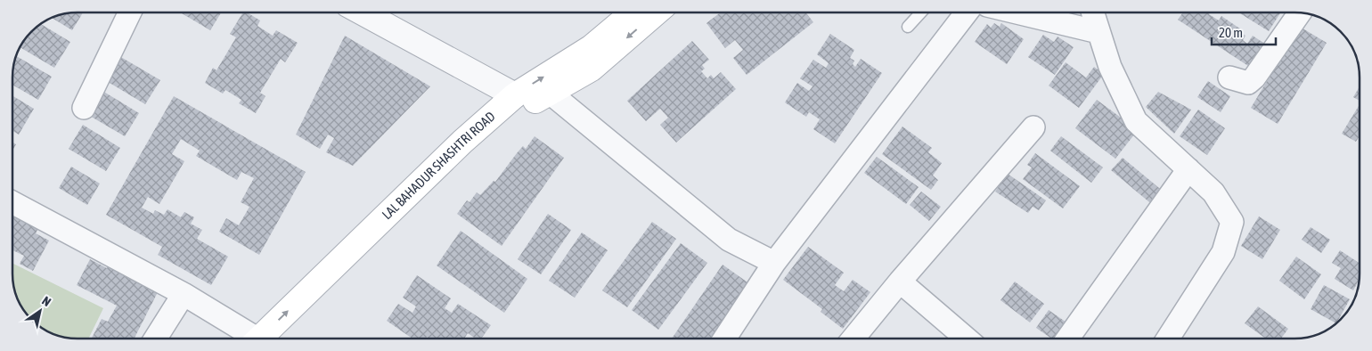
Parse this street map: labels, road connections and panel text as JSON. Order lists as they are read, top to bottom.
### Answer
{
  "streets": {
    "main road": ["LAL BAHADUR SHASHTRI ROAD"]
  },
  "scale_bar": "20 m",
  "north": "top right"
}
